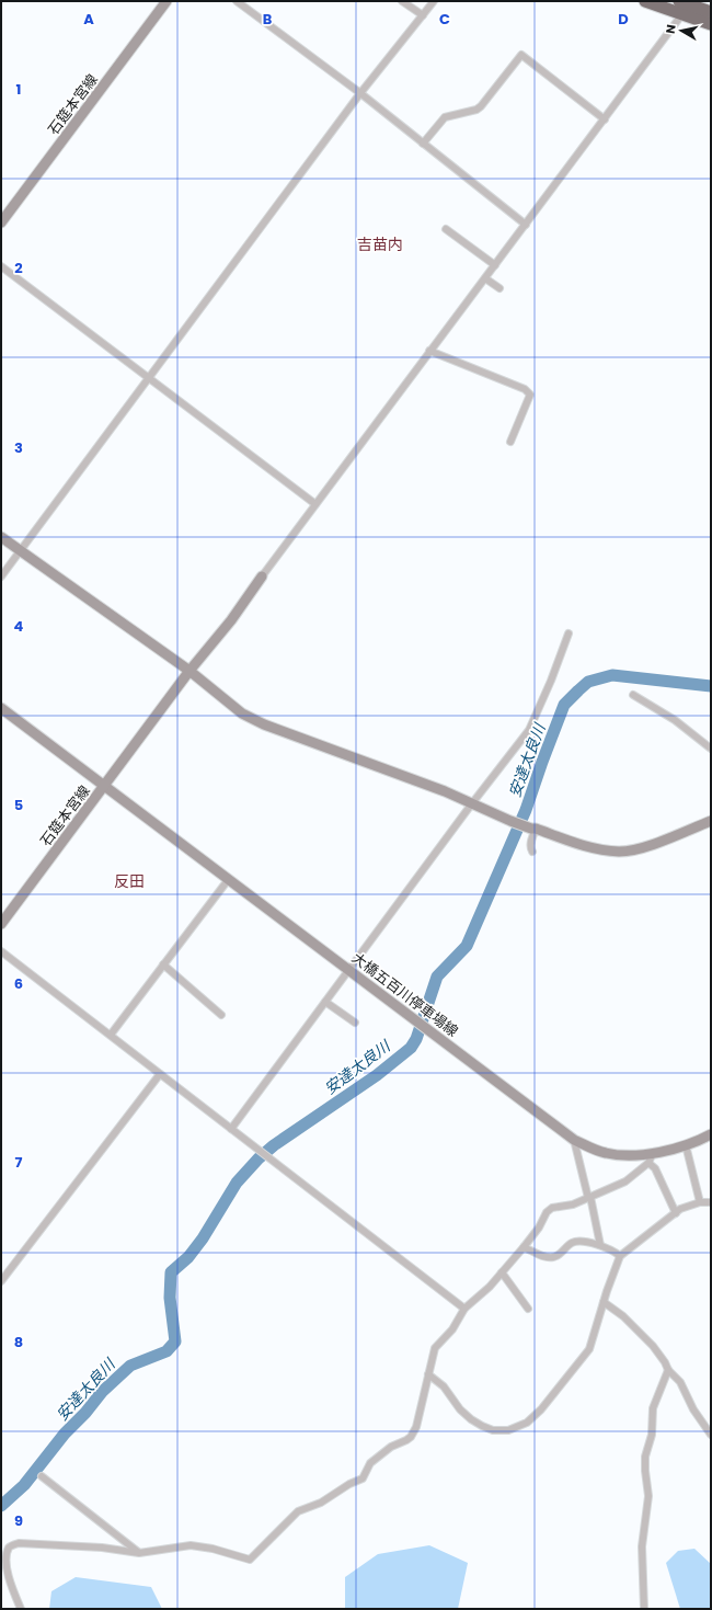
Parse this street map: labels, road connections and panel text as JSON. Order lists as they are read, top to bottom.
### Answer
{
  "streets": {
    "main road": ["石筵本宮線", "大橋五百川停車場線"]
  },
  "crossings": [
    ["石筵本宮線", "大橋五百川停車場線"]
  ],
  "districts": ["吉苗内", "反田"],
  "water": ["安達太良川"],
  "north": "left",
  "grid": {
    "columns": [
      "A",
      "B",
      "C",
      "D"
    ],
    "rows": [
      "1",
      "2",
      "3",
      "4",
      "5",
      "6",
      "7",
      "8",
      "9"
    ]
  }
}
